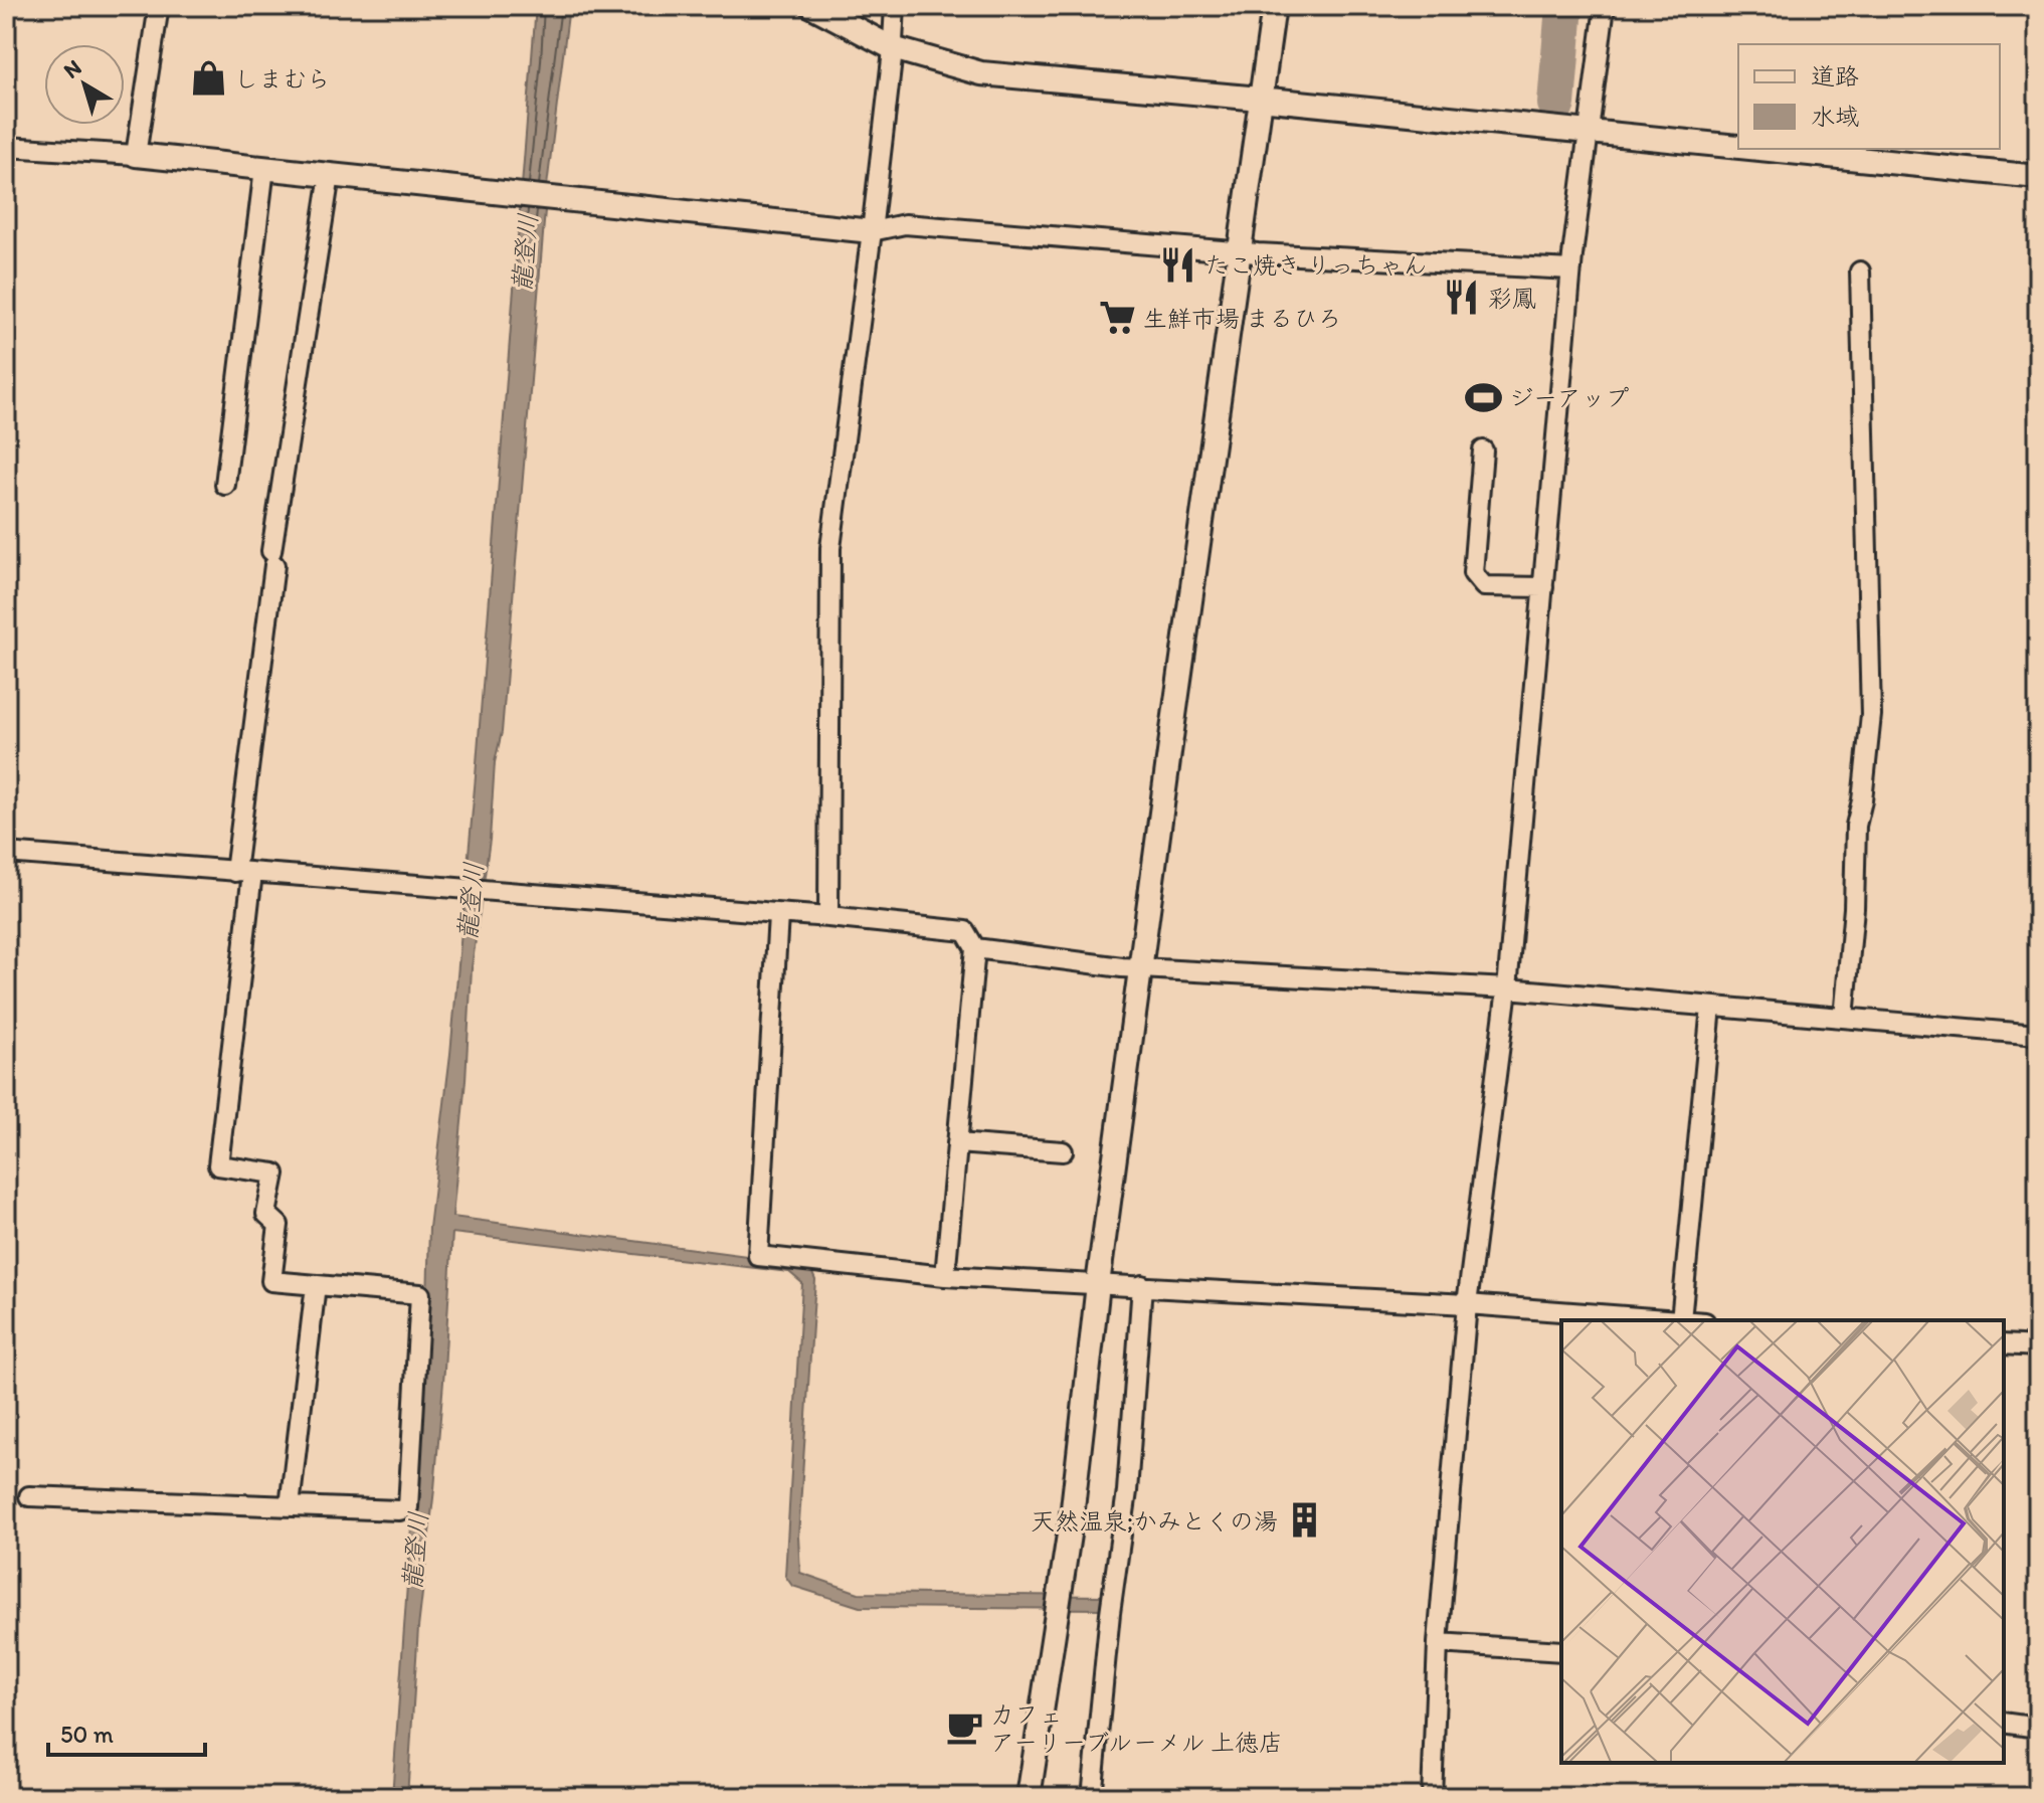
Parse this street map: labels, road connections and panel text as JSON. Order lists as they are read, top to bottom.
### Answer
{
  "water": ["龍登川"],
  "places": {
    "shop": ["しまむら"],
    "restaurant": ["たこ焼き りっちゃん", "彩鳳"],
    "supermarket": ["生鮮市場 まるひろ"],
    "sports": ["ジーアップ"],
    "building": ["天然温泉;かみとくの湯"],
    "cafe": ["カフェ アーリーブルーメル 上徳店"]
  },
  "legend": ["道路", "水域"],
  "scale_bar": "50 m",
  "north": "top left"
}
